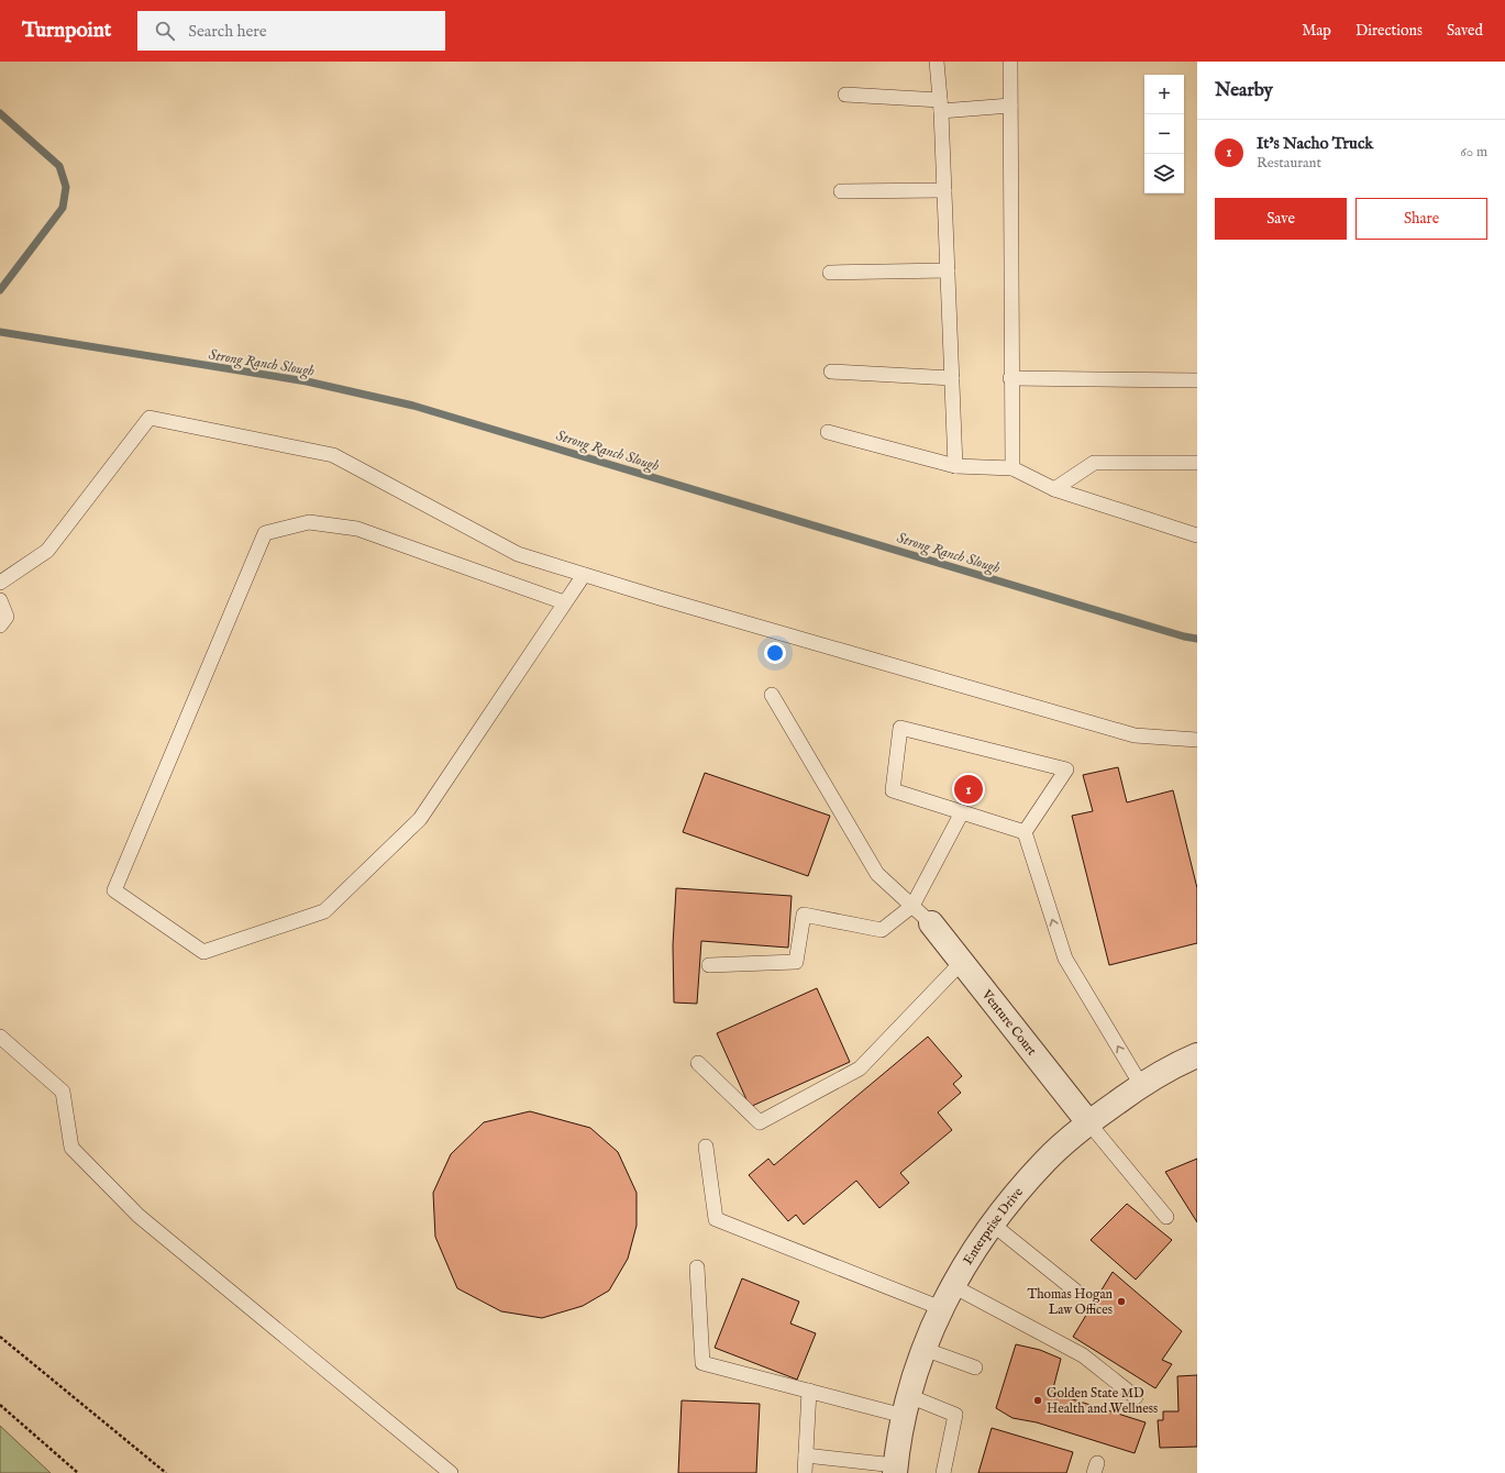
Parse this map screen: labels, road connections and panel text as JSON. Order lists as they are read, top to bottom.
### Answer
{
  "streets": {
    "street": ["Venture Court", "Enterprise Drive"]
  },
  "crossings": [
    ["Venture Court", "Enterprise Drive"]
  ],
  "water": ["Strong Ranch Slough"],
  "places": ["Thomas Hogan Law Offices", "Golden State MD Health and Wellness"],
  "page": {
    "header": "Turnpoint",
    "search": "Search here",
    "nav": ["Map", "Directions", "Saved"],
    "heading": "Nearby",
    "map_buttons": ["+", "−"],
    "list": [
      {
        "mark": "1",
        "name": "It's Nacho Truck",
        "note": "Restaurant",
        "value": "60 m"
      }
    ],
    "buttons": ["Save", "Share"],
    "pins": "1"
  }
}
